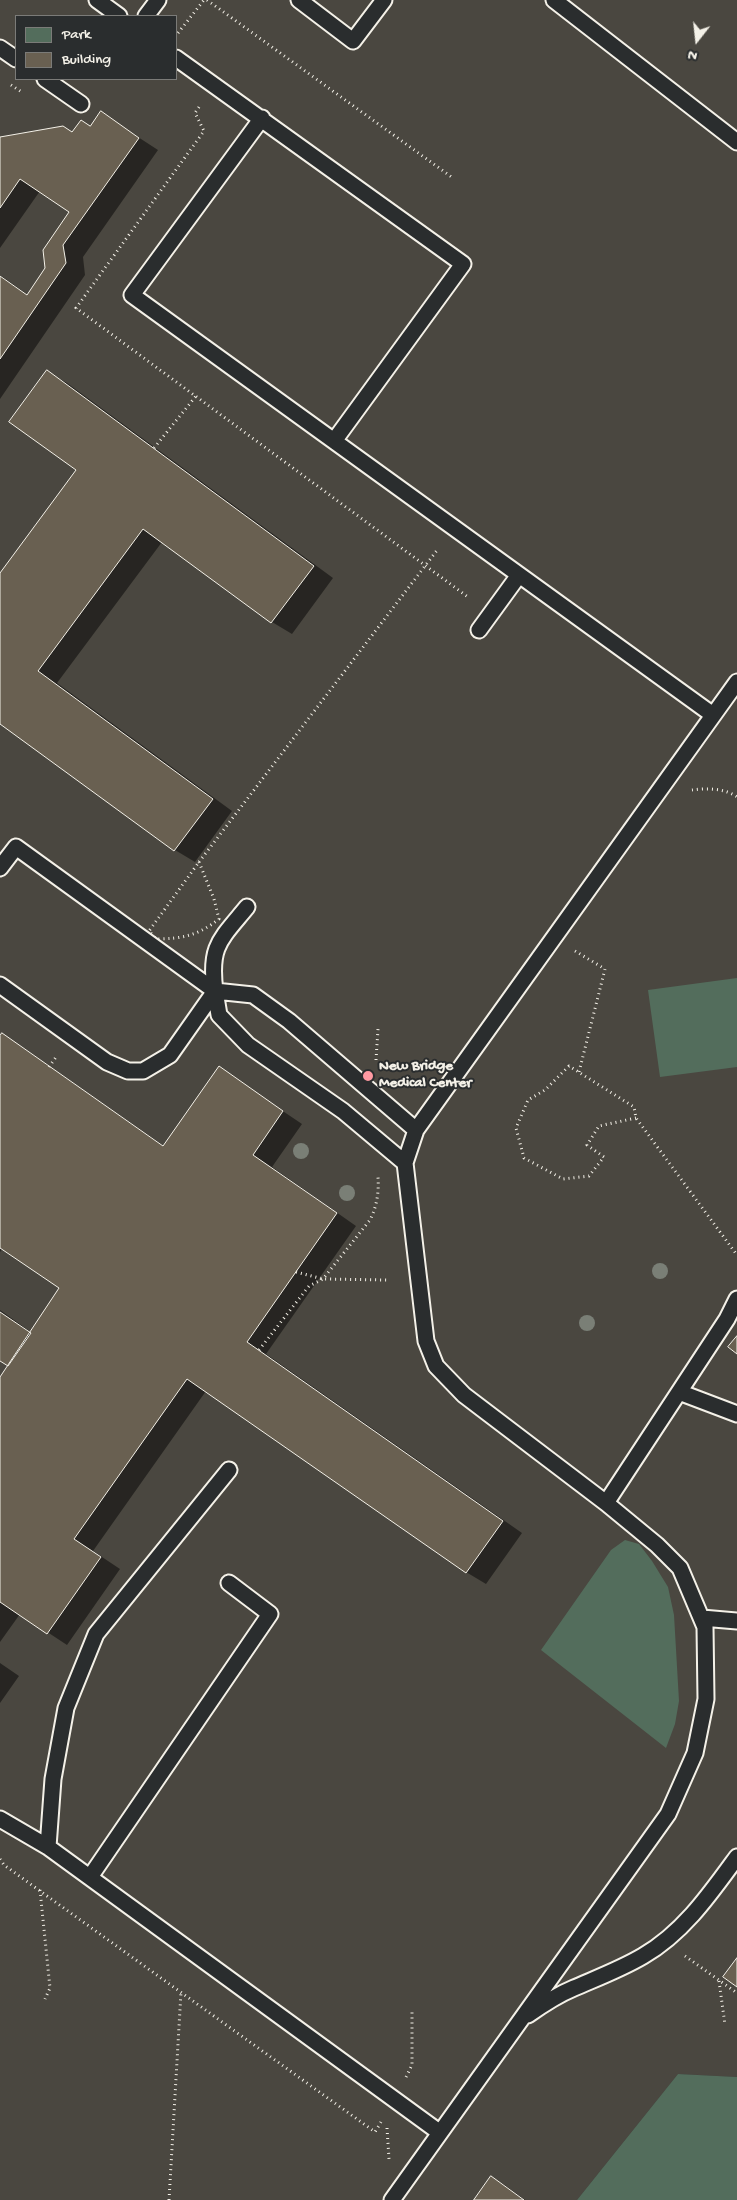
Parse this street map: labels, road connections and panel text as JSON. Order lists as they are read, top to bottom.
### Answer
{
  "places": ["New Bridge Medical Center"],
  "legend": ["Park", "Building"],
  "north": "bottom"
}
